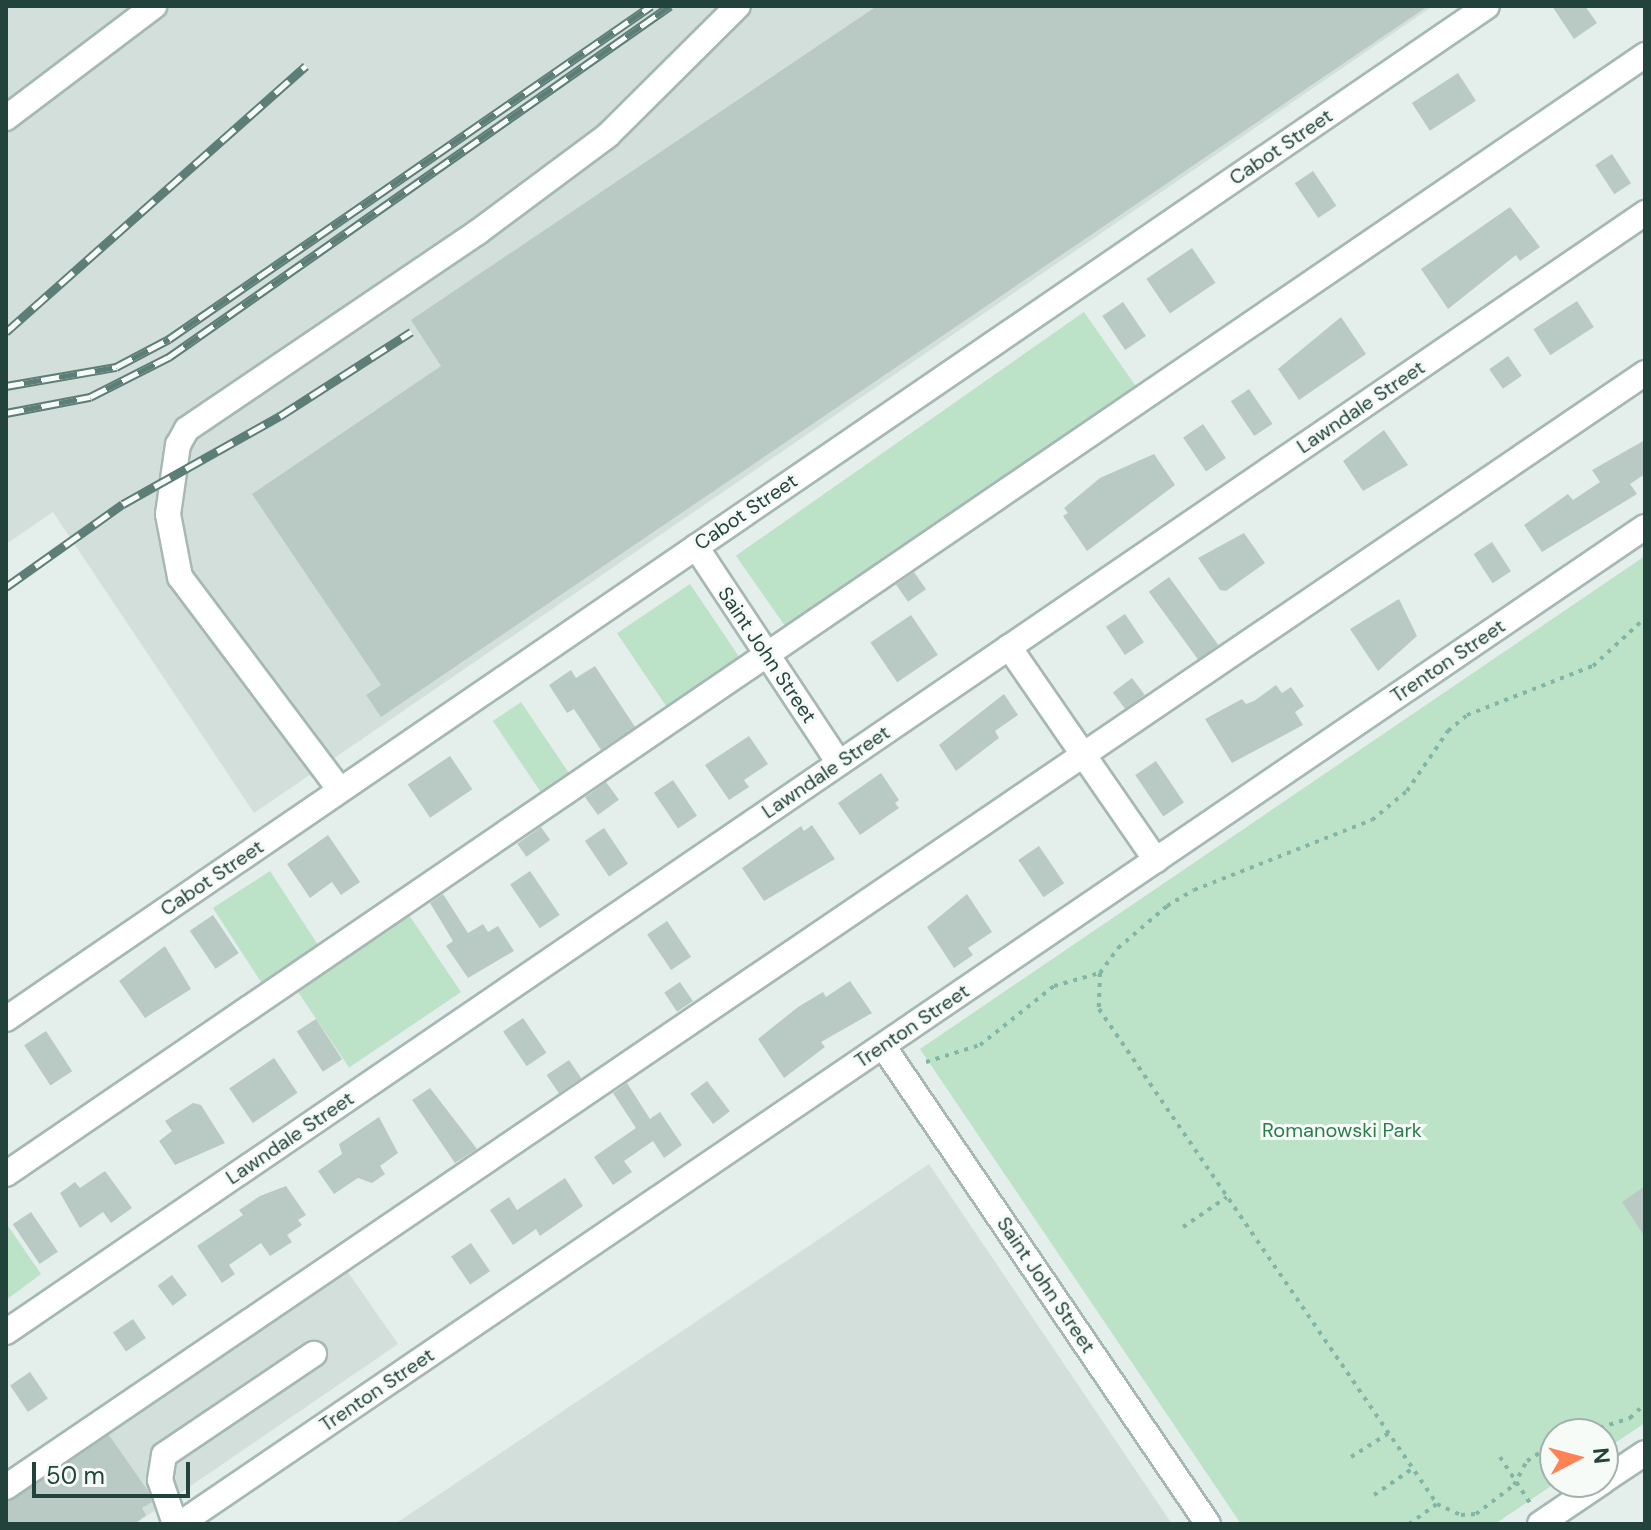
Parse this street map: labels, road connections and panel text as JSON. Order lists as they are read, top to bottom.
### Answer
{
  "streets": {
    "street": [
      "Cabot Street",
      "Lawndale Street",
      "Saint John Street",
      "Trenton Street"
    ]
  },
  "crossings": [
    ["Cabot Street", "Saint John Street"],
    ["Lawndale Street", "Saint John Street"],
    ["Saint John Street", "Trenton Street"]
  ],
  "parks": ["Romanowski Park"],
  "scale_bar": "50 m",
  "north": "right"
}
